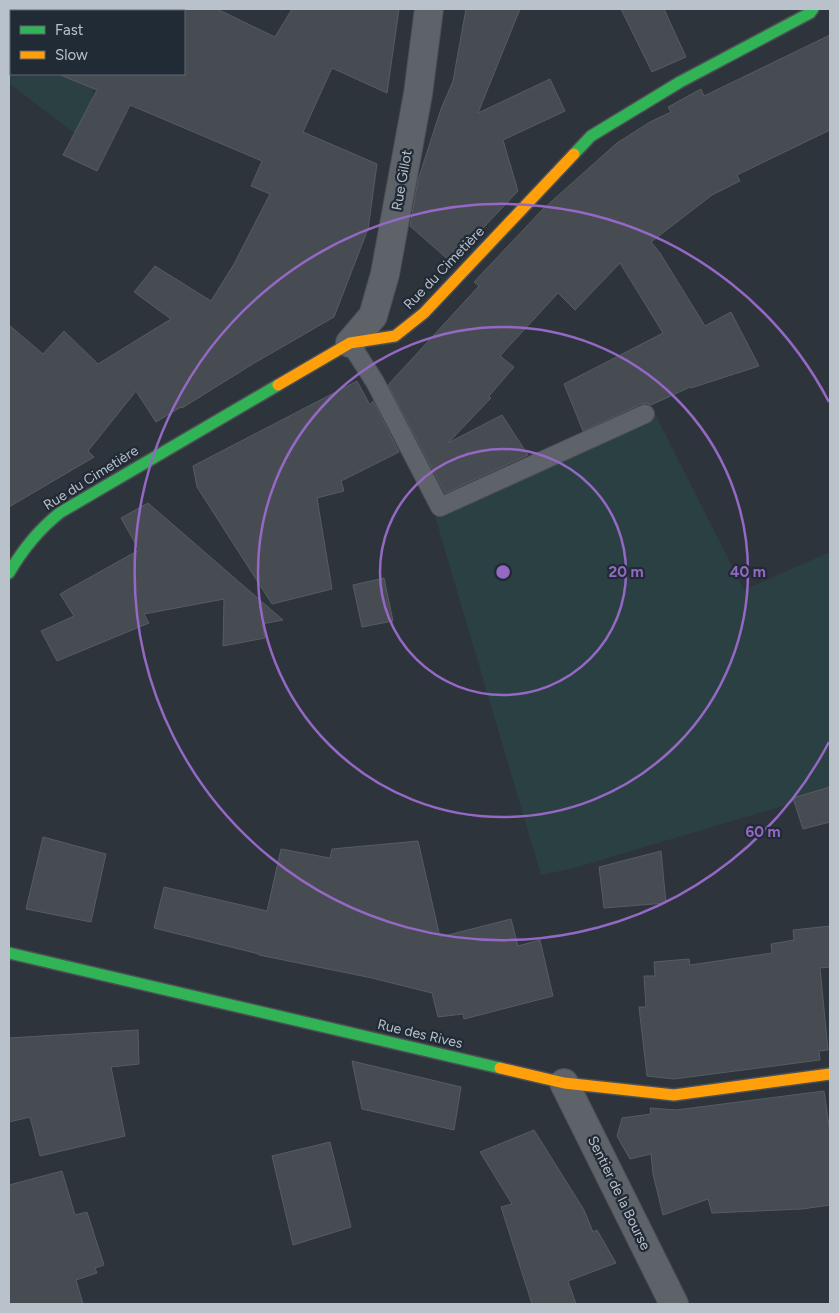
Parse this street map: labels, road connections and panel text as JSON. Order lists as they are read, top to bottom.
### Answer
{
  "streets": {
    "street": [
      "Rue Gillot",
      "Rue du Cimetière",
      "Rue des Rives",
      "Sentier de la Bourse"
    ]
  },
  "crossings": [
    ["Rue Gillot", "Rue du Cimetière"],
    ["Rue des Rives", "Sentier de la Bourse"]
  ],
  "legend": ["Fast", "Slow"],
  "rings": ["20 m", "40 m", "60 m"]
}
